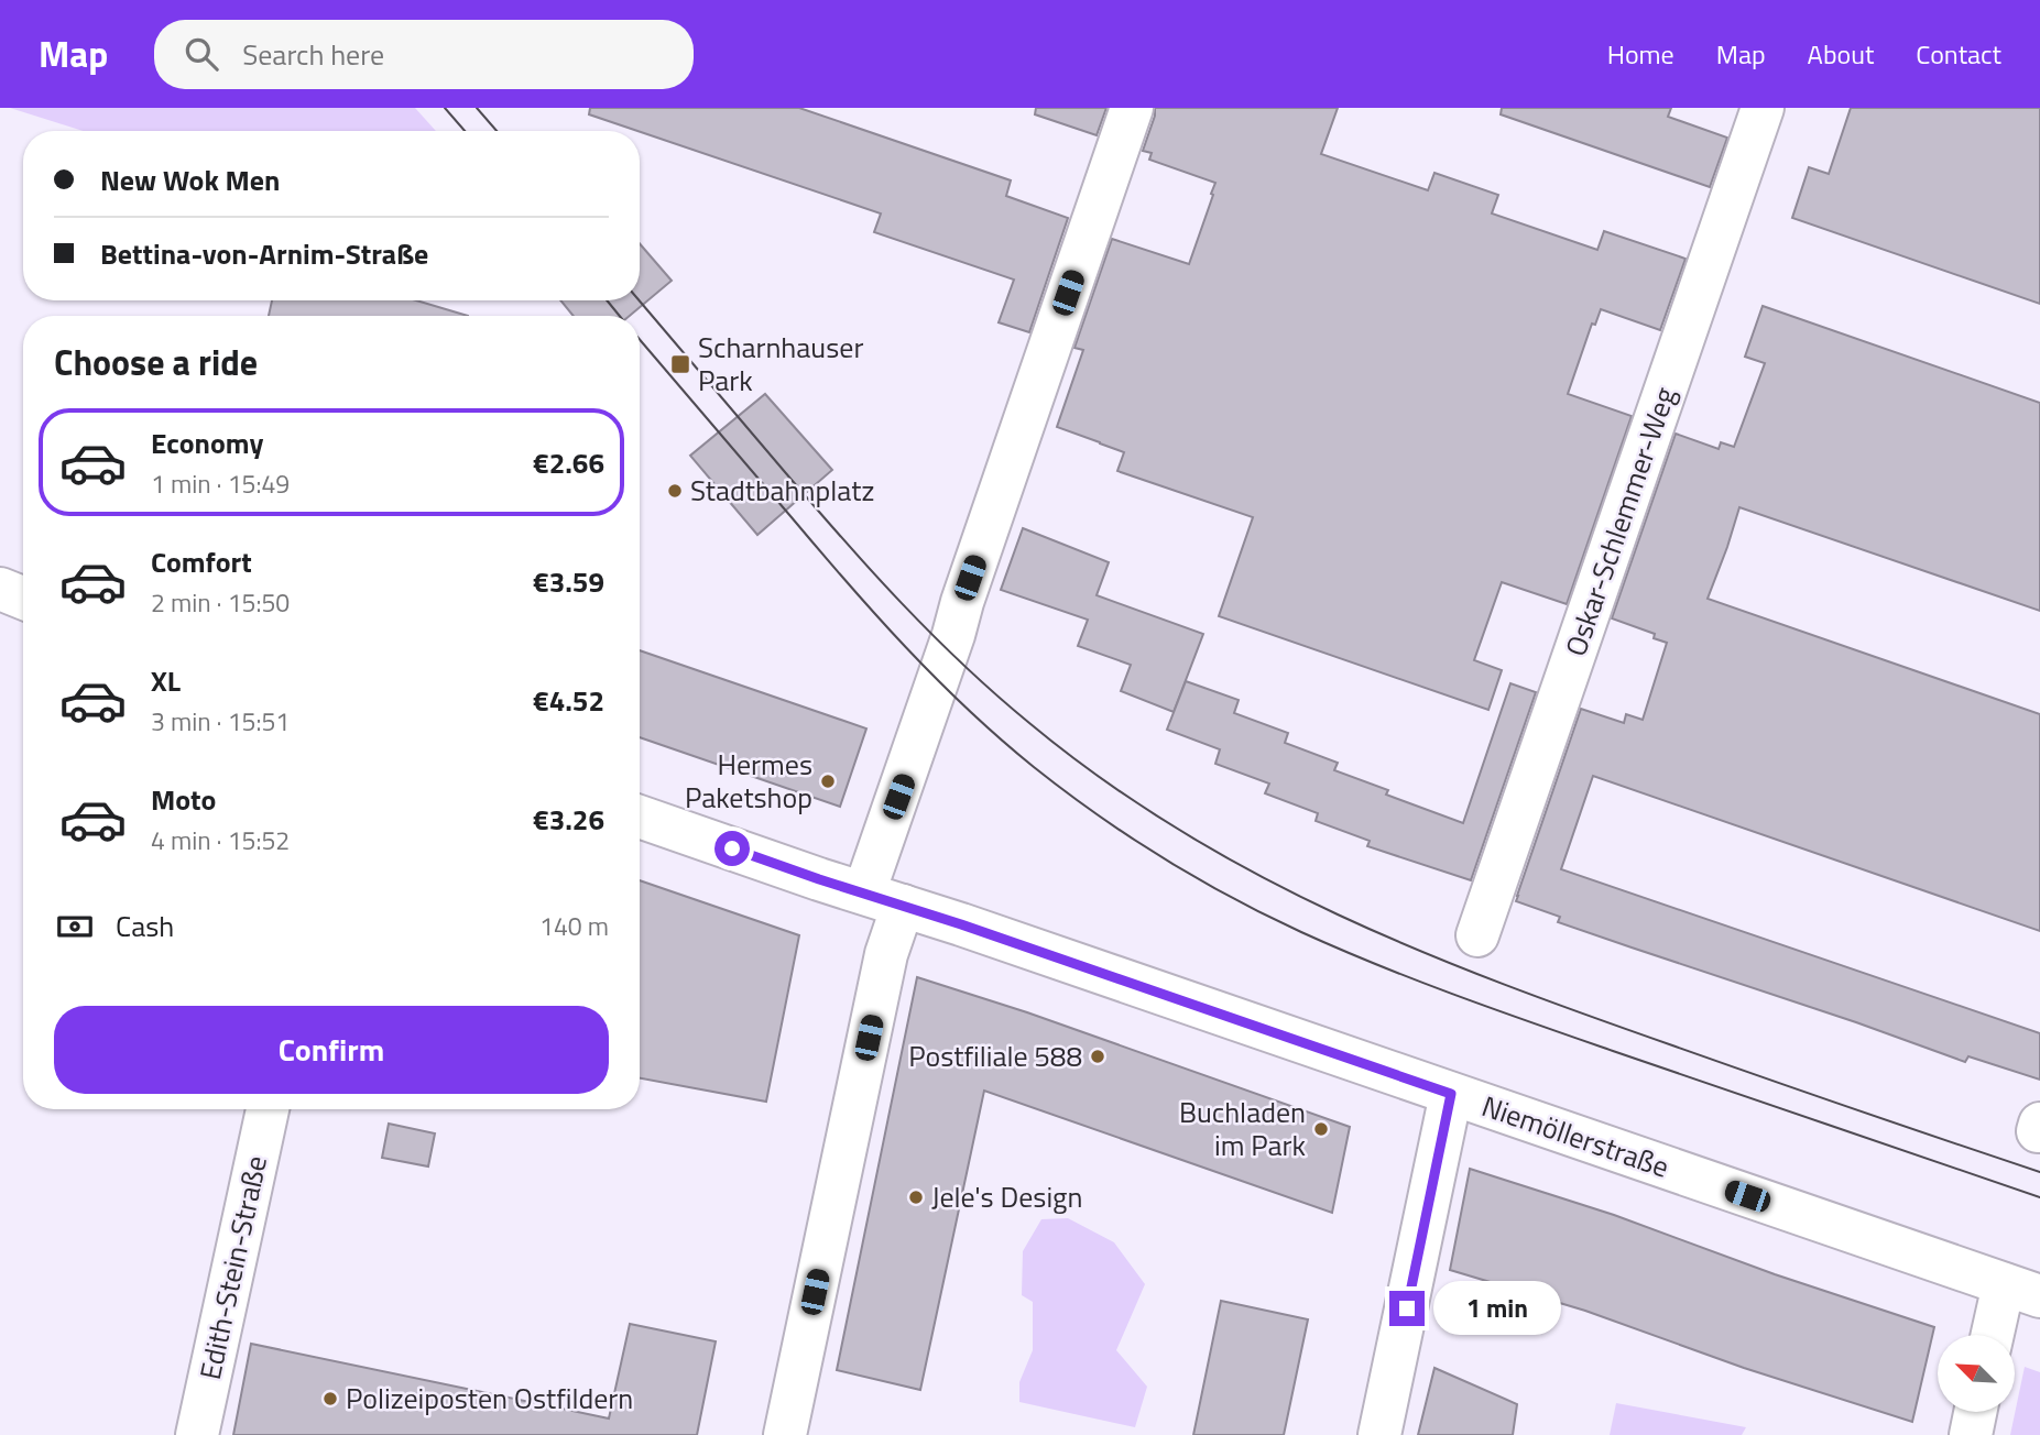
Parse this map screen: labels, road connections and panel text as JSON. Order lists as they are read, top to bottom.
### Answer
{
  "streets": {
    "street": ["Oskar-Schlemmer-Weg", "Niemöllerstraße", "Edith-Stein-Straße"]
  },
  "places": {
    "transit": ["Scharnhauser Park"],
    "other": [
      "Stadtbahnplatz",
      "Hermes Paketshop",
      "Postfiliale 588",
      "Buchladen im Park",
      "Jele's Design",
      "Polizeiposten Ostfildern"
    ]
  },
  "north": "top left",
  "page": {
    "header": "Map",
    "search": "Search here",
    "nav": [
      "Home",
      "Map",
      "About",
      "Contact"
    ],
    "banner": ["New Wok Men", "Bettina-von-Arnim-Straße"],
    "heading": "Choose a ride",
    "list": [
      {
        "name": "Economy",
        "note": "1 min · 15:49",
        "value": "€2.66"
      },
      {
        "name": "Comfort",
        "note": "2 min · 15:50",
        "value": "€3.59"
      },
      {
        "name": "XL",
        "note": "3 min · 15:51",
        "value": "€4.52"
      },
      {
        "name": "Moto",
        "note": "4 min · 15:52",
        "value": "€3.26"
      }
    ],
    "pay": ["Cash", "140 m"],
    "buttons": "Confirm",
    "bubble": "1 min"
  }
}
